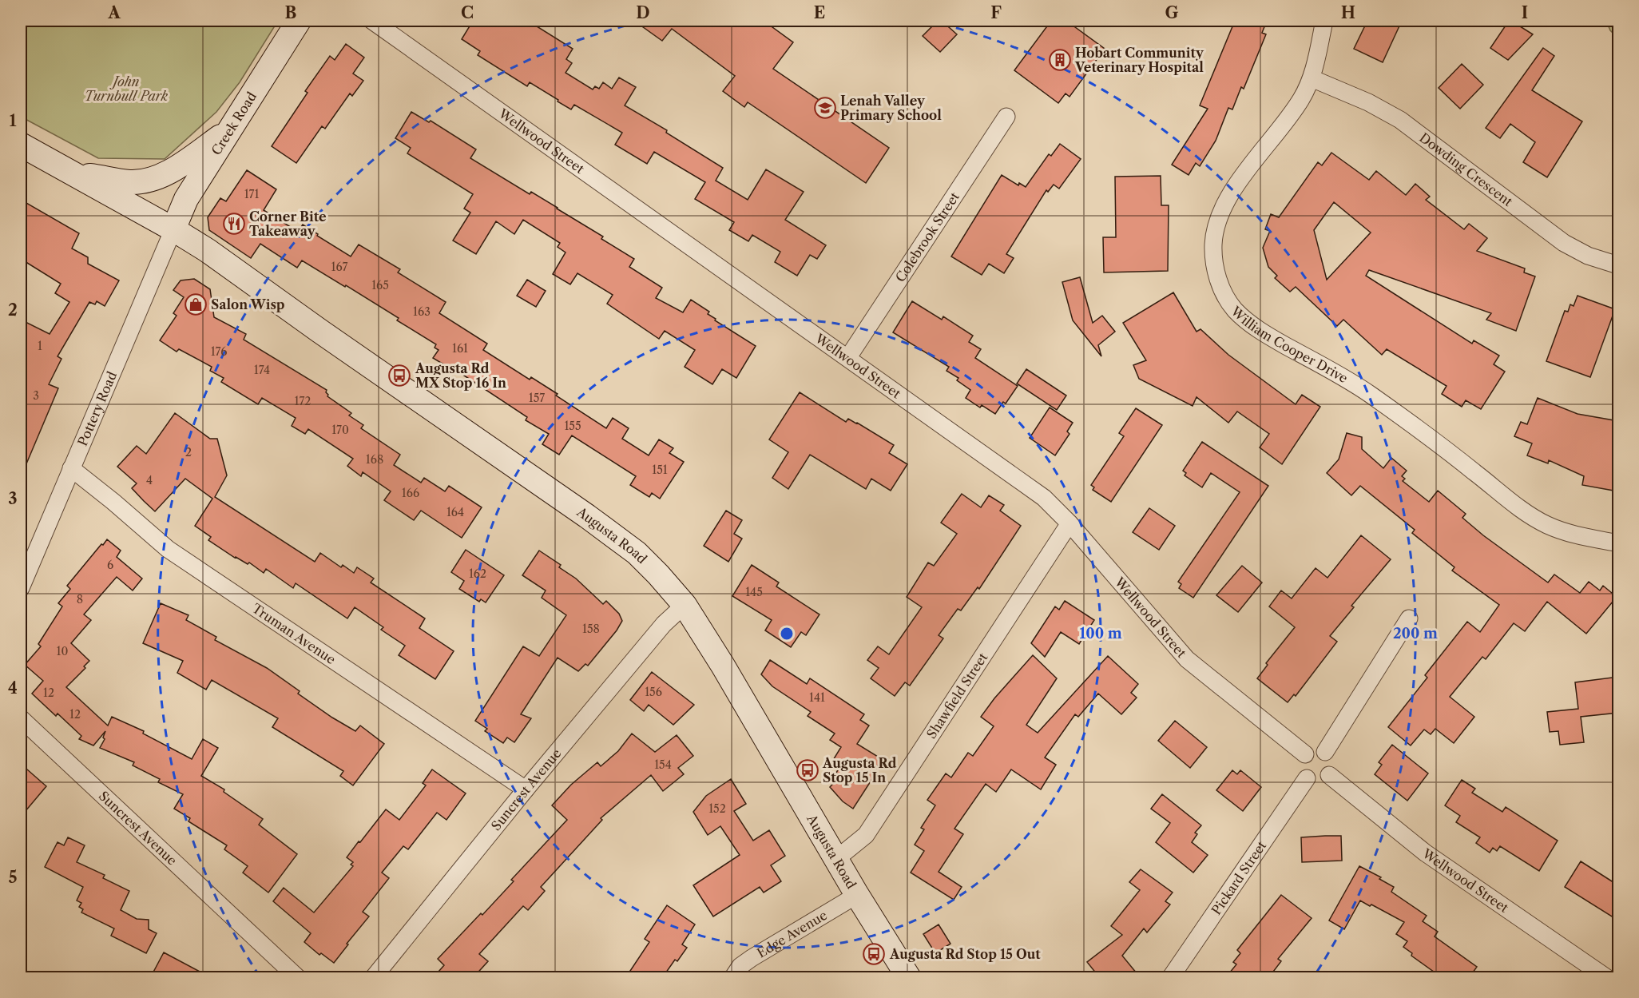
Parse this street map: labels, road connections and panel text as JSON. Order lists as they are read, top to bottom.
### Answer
{
  "streets": {
    "main road": ["Creek Road", "Augusta Road"],
    "street": [
      "Wellwood Street",
      "Dowding Crescent",
      "Colebrook Street",
      "William Cooper Drive",
      "Pottery Road",
      "Truman Avenue",
      "Shawfield Street",
      "Suncrest Avenue",
      "Pickard Street",
      "Edge Avenue"
    ]
  },
  "crossings": [
    ["Creek Road", "Pottery Road"],
    ["Creek Road", "Augusta Road"],
    ["Wellwood Street", "Colebrook Street"],
    ["Wellwood Street", "Shawfield Street"],
    ["Wellwood Street", "Pickard Street"],
    ["Dowding Crescent", "William Cooper Drive"],
    ["Pottery Road", "Augusta Road"],
    ["Pottery Road", "Truman Avenue"],
    ["Augusta Road", "Shawfield Street"],
    ["Augusta Road", "Suncrest Avenue"],
    ["Augusta Road", "Edge Avenue"],
    ["Truman Avenue", "Suncrest Avenue"]
  ],
  "parks": ["John Turnbull Park"],
  "places": {
    "building": ["Hobart Community Veterinary Hospital"],
    "school or university": ["Lenah Valley Primary School"],
    "restaurant": ["Corner Bite Takeaway"],
    "shop": ["Salon Wisp"],
    "bus stop": ["Augusta Rd MX Stop 16 In", "Augusta Rd Stop 15 In", "Augusta Rd Stop 15 Out"]
  },
  "house_numbers": [
    "171",
    "167",
    "165",
    "163",
    "1",
    "161",
    "176",
    "174",
    "3",
    "157",
    "172",
    "155",
    "170",
    "2",
    "168",
    "151",
    "4",
    "166",
    "164",
    "6",
    "162",
    "145",
    "8",
    "158",
    "10",
    "156",
    "12",
    "141",
    "12",
    "154",
    "152"
  ],
  "grid": {
    "columns": [
      "A",
      "B",
      "C",
      "D",
      "E",
      "F",
      "G",
      "H",
      "I"
    ],
    "rows": [
      "1",
      "2",
      "3",
      "4",
      "5"
    ]
  },
  "rings": ["100 m", "200 m"]
}
